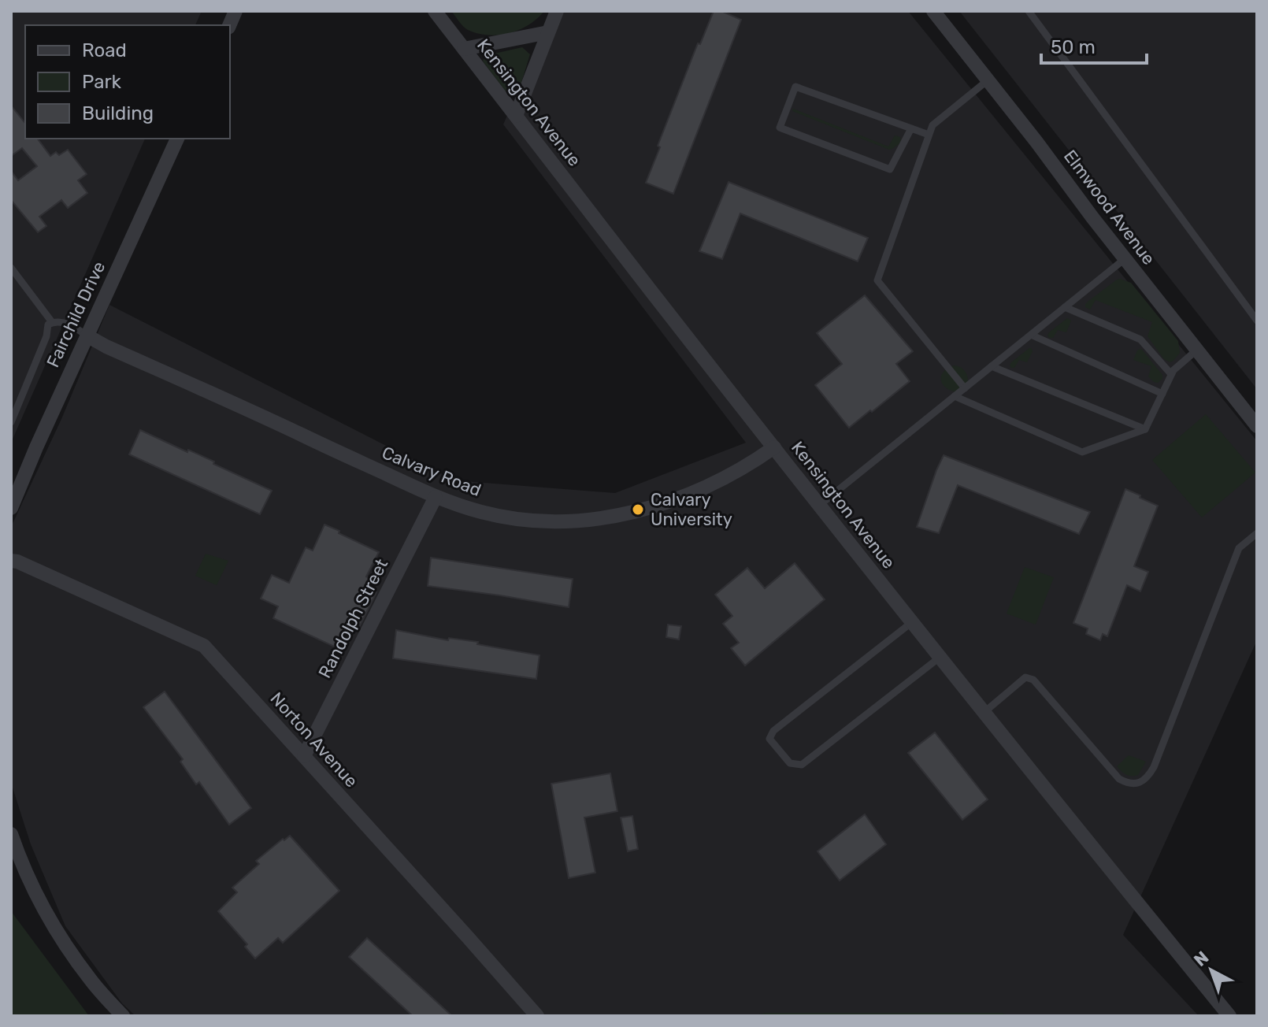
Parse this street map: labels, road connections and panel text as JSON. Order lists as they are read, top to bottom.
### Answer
{
  "streets": {
    "street": [
      "Kensington Avenue",
      "Elmwood Avenue",
      "Fairchild Drive",
      "Calvary Road",
      "Randolph Street",
      "Norton Avenue"
    ]
  },
  "crossings": [
    ["Kensington Avenue", "Calvary Road"],
    ["Fairchild Drive", "Calvary Road"],
    ["Calvary Road", "Randolph Street"],
    ["Randolph Street", "Norton Avenue"]
  ],
  "places": ["Calvary University"],
  "legend": ["Road", "Park", "Building"],
  "scale_bar": "50 m",
  "north": "top left"
}
